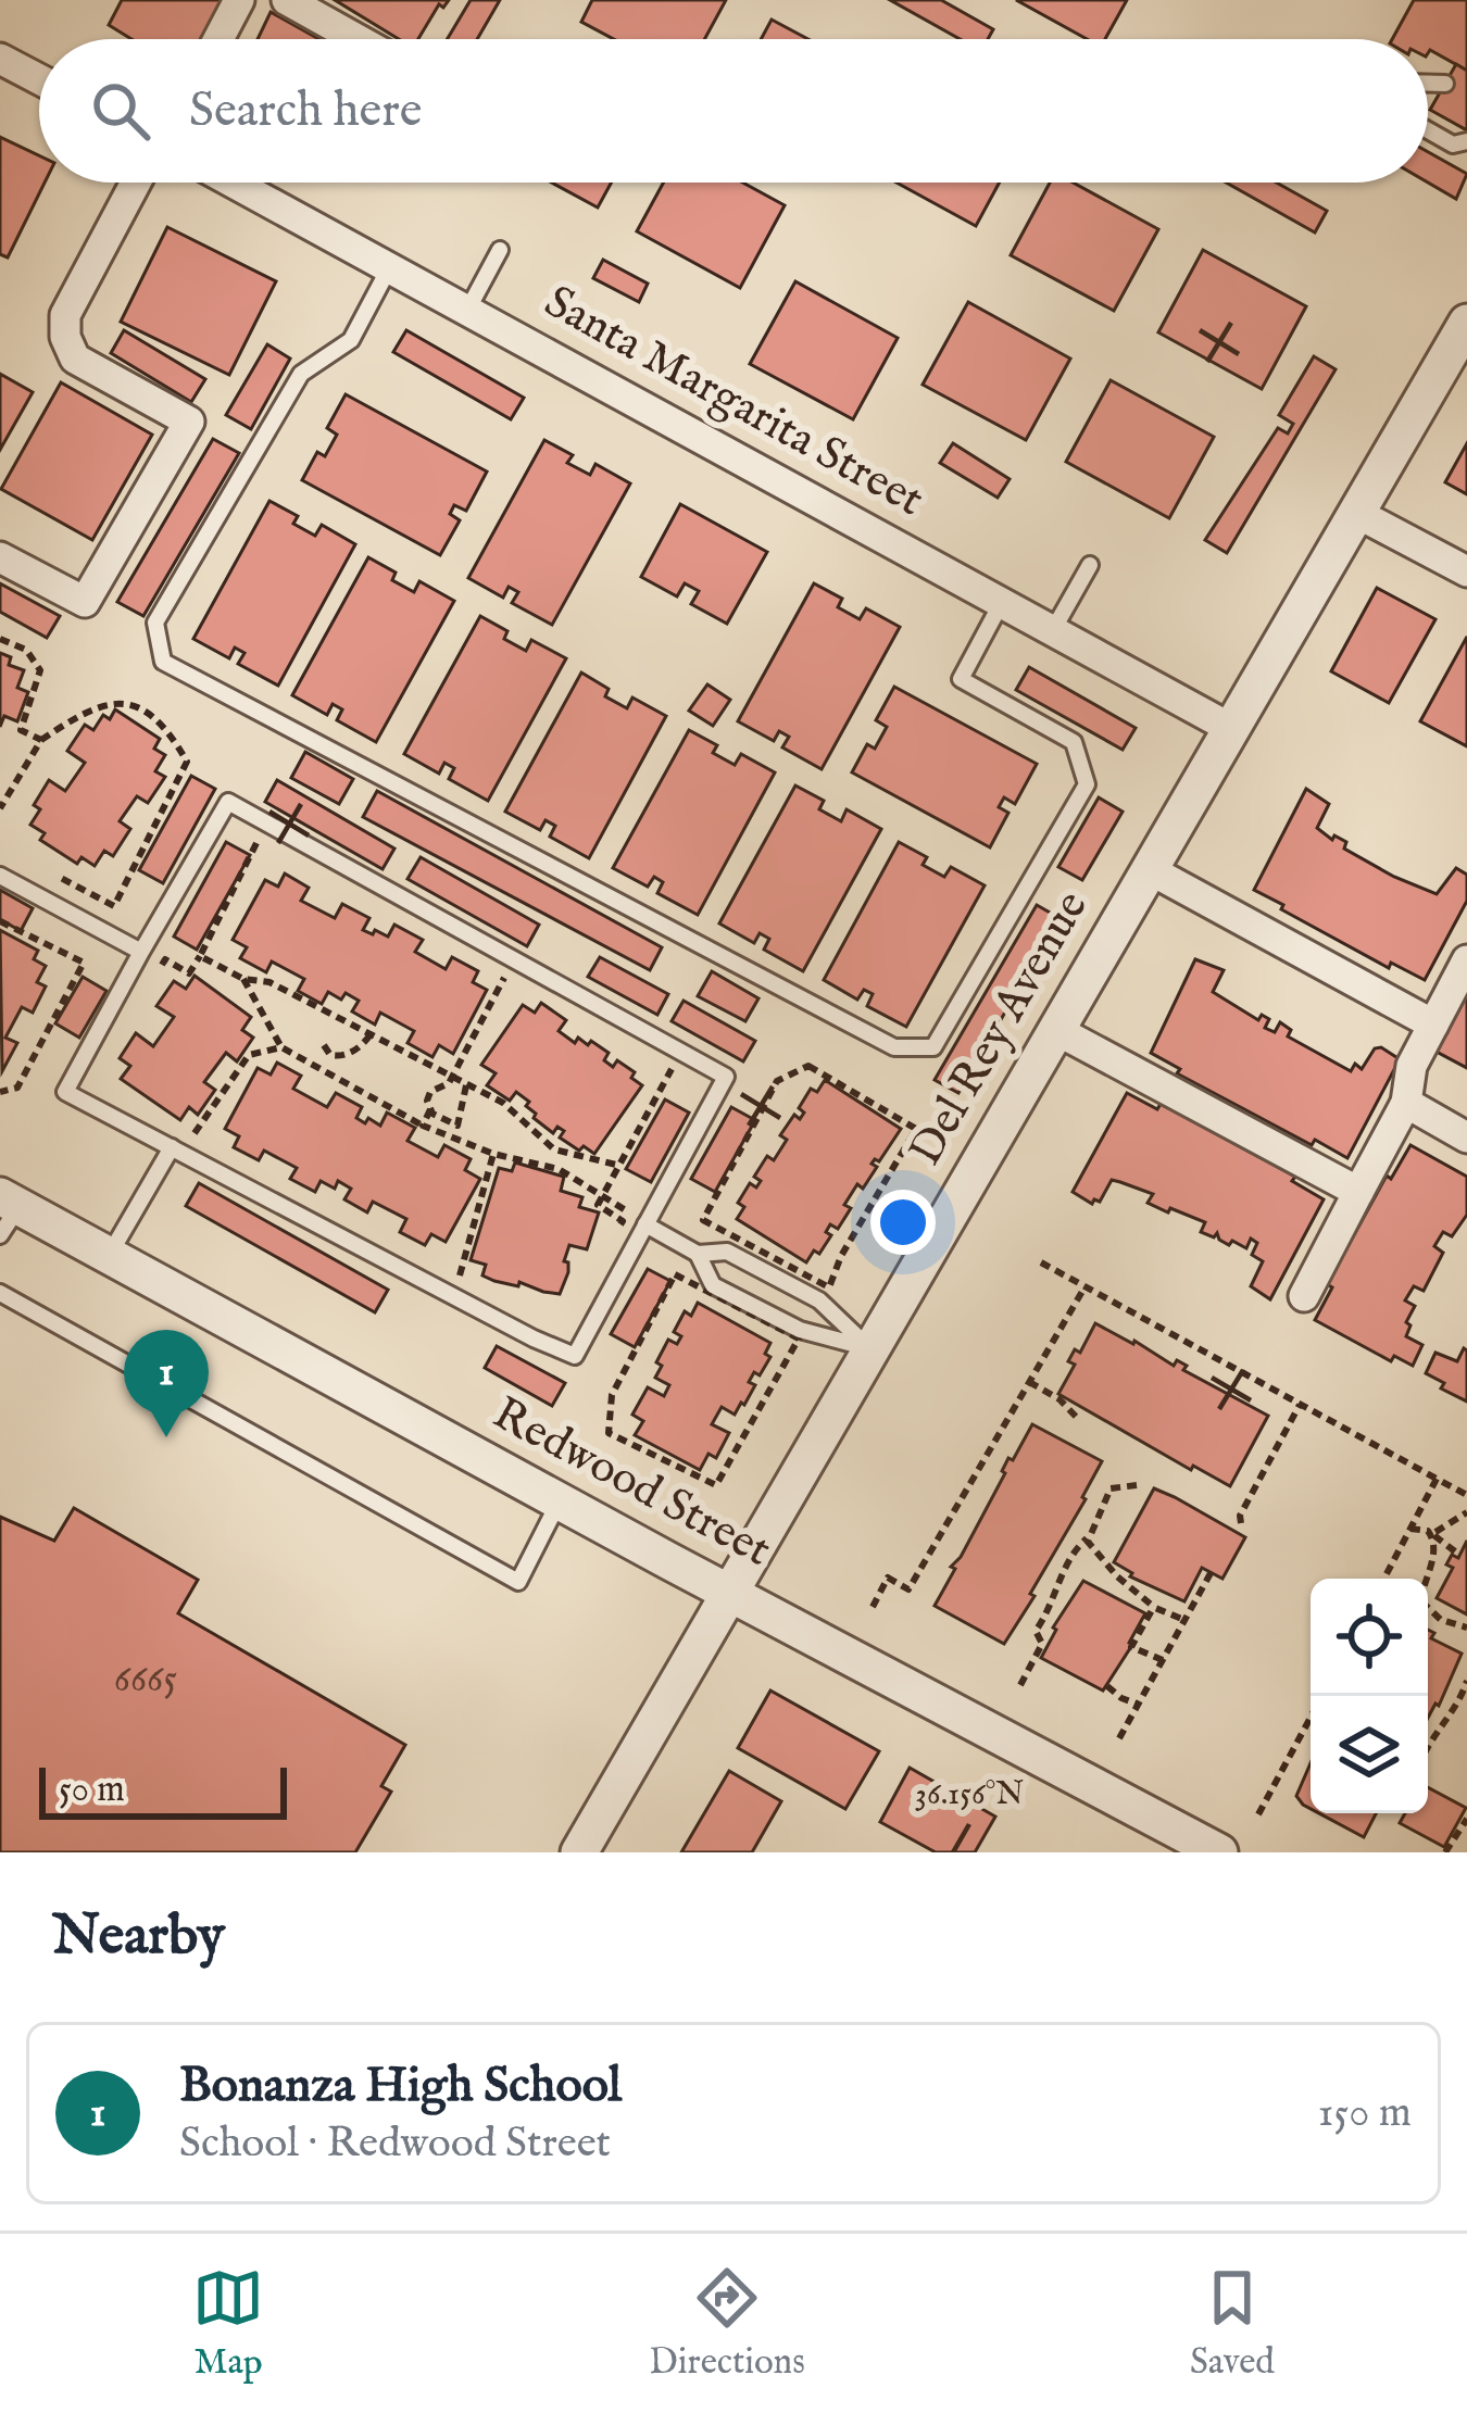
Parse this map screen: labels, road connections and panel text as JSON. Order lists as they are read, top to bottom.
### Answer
{
  "streets": {
    "street": ["Santa Margarita Street", "Del Rey Avenue", "Redwood Street"]
  },
  "crossings": [
    ["Santa Margarita Street", "Del Rey Avenue"],
    ["Del Rey Avenue", "Redwood Street"]
  ],
  "house_numbers": ["6665"],
  "scale_bar": "50 m",
  "page": {
    "search": "Search here",
    "pins": "1",
    "scale": "50 m",
    "heading": "Nearby",
    "list": [
      {
        "mark": "1",
        "name": "Bonanza High School",
        "note": "School · Redwood Street",
        "value": "150 m"
      }
    ],
    "nav": ["Map", "Directions", "Saved"]
  },
  "coordinates": ["36.156°N"]
}
